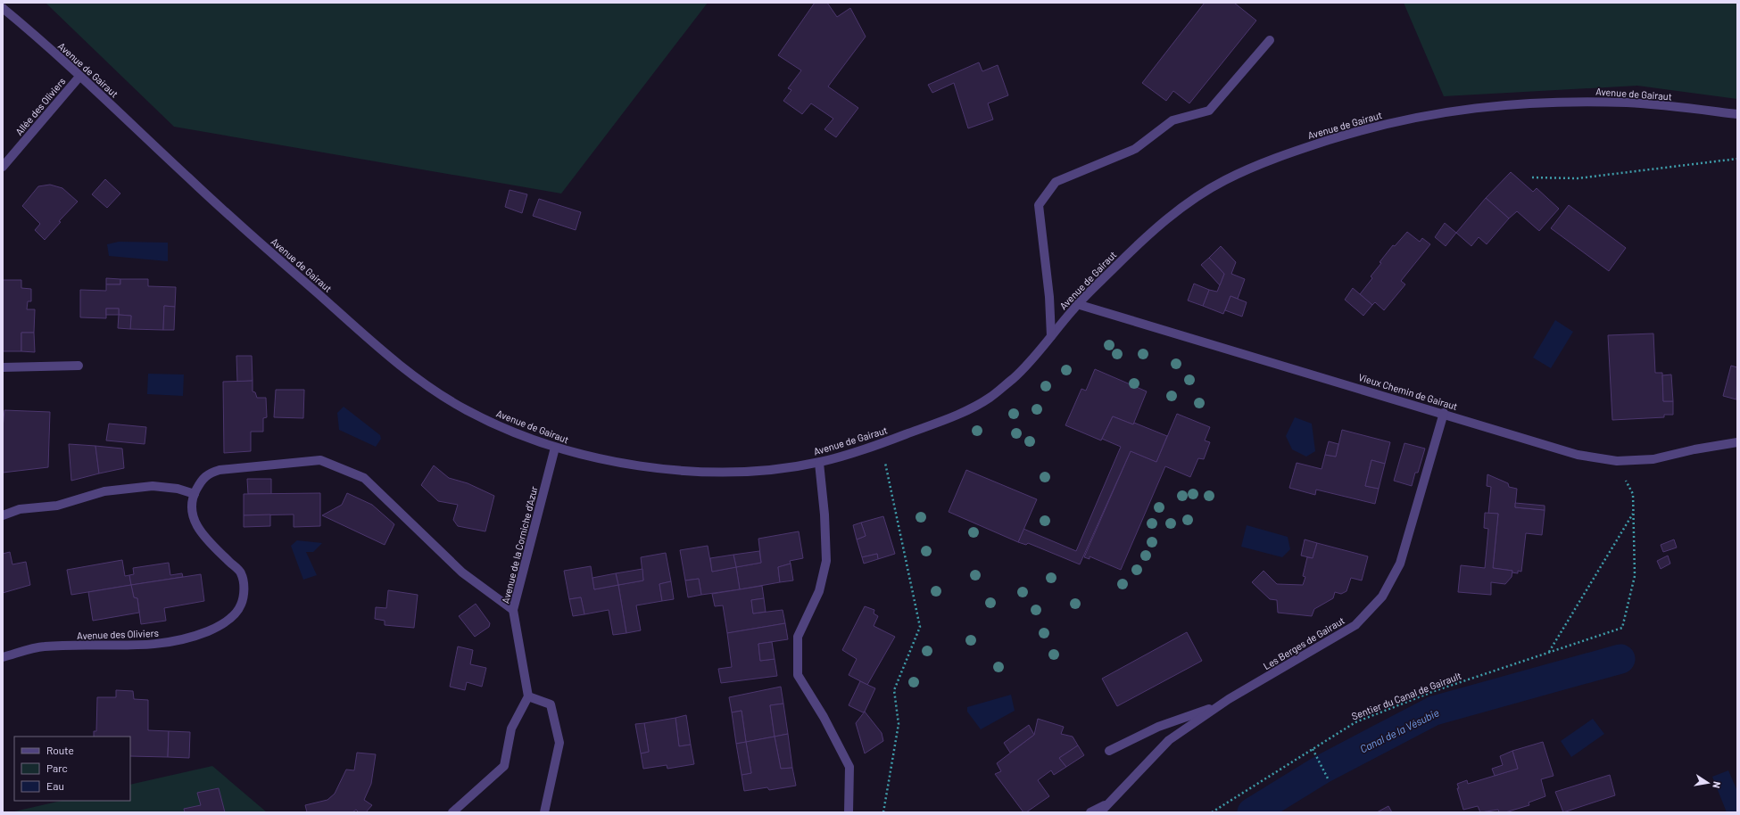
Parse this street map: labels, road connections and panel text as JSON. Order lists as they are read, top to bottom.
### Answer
{
  "streets": {
    "street": [
      "Avenue de Gairaut",
      "Allée des Oliviers",
      "Vieux Chemin de Gairaut",
      "Avenue de la Corniche d'Azur",
      "Avenue des Oliviers",
      "Les Berges de Gairaut"
    ],
    "path": ["Sentier du Canal de Gairault"]
  },
  "crossings": [
    ["Avenue de Gairaut", "Allée des Oliviers"],
    ["Avenue de Gairaut", "Vieux Chemin de Gairaut"],
    ["Avenue de Gairaut", "Avenue de la Corniche d'Azur"],
    ["Vieux Chemin de Gairaut", "Les Berges de Gairaut"]
  ],
  "water": ["Canal de la Vésubie"],
  "legend": ["Route", "Parc", "Eau"],
  "north": "right"
}
